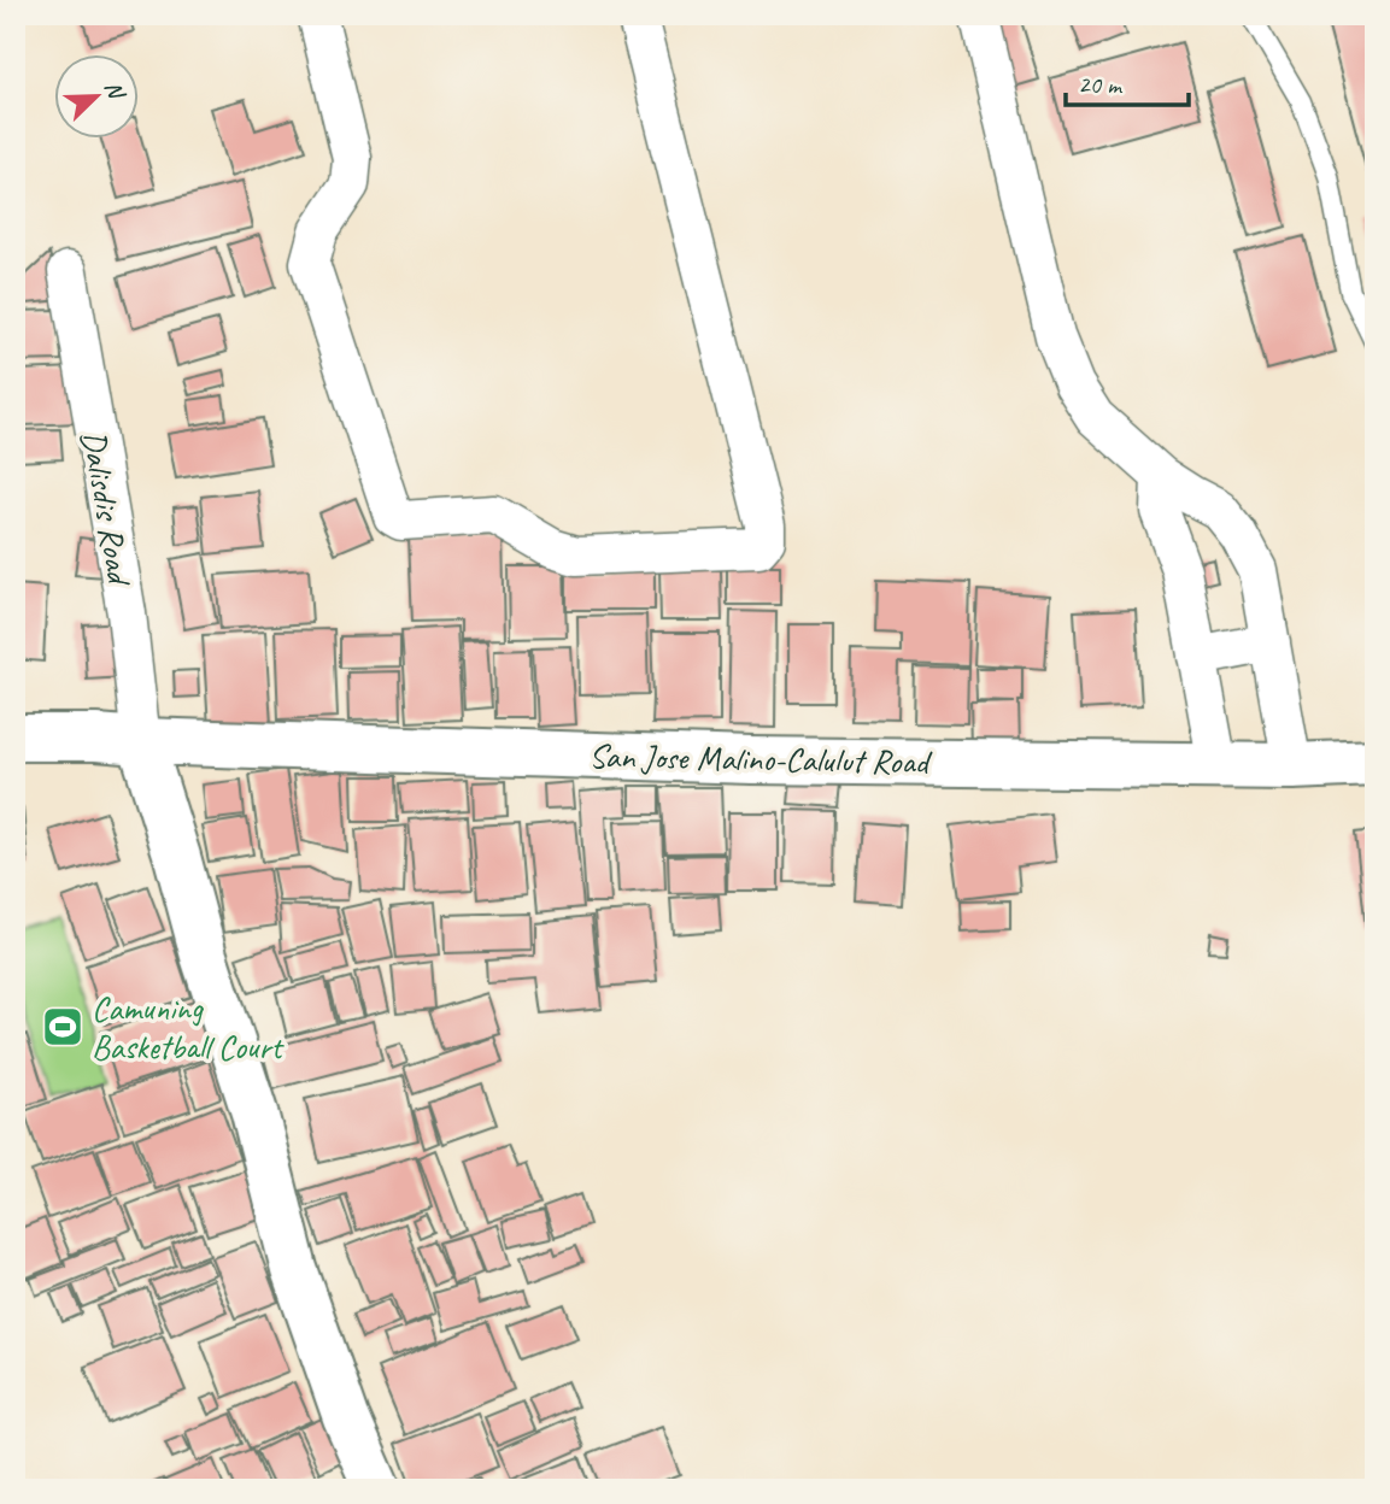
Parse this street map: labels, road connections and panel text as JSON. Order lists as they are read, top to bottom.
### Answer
{
  "streets": {
    "main road": ["San Jose Malino-Calulut Road"],
    "street": ["Dalisdis Road"]
  },
  "crossings": [
    ["Dalisdis Road", "San Jose Malino-Calulut Road"]
  ],
  "places": {
    "sports": ["Camuning Basketball Court"]
  },
  "scale_bar": "20 m",
  "north": "top right"
}
